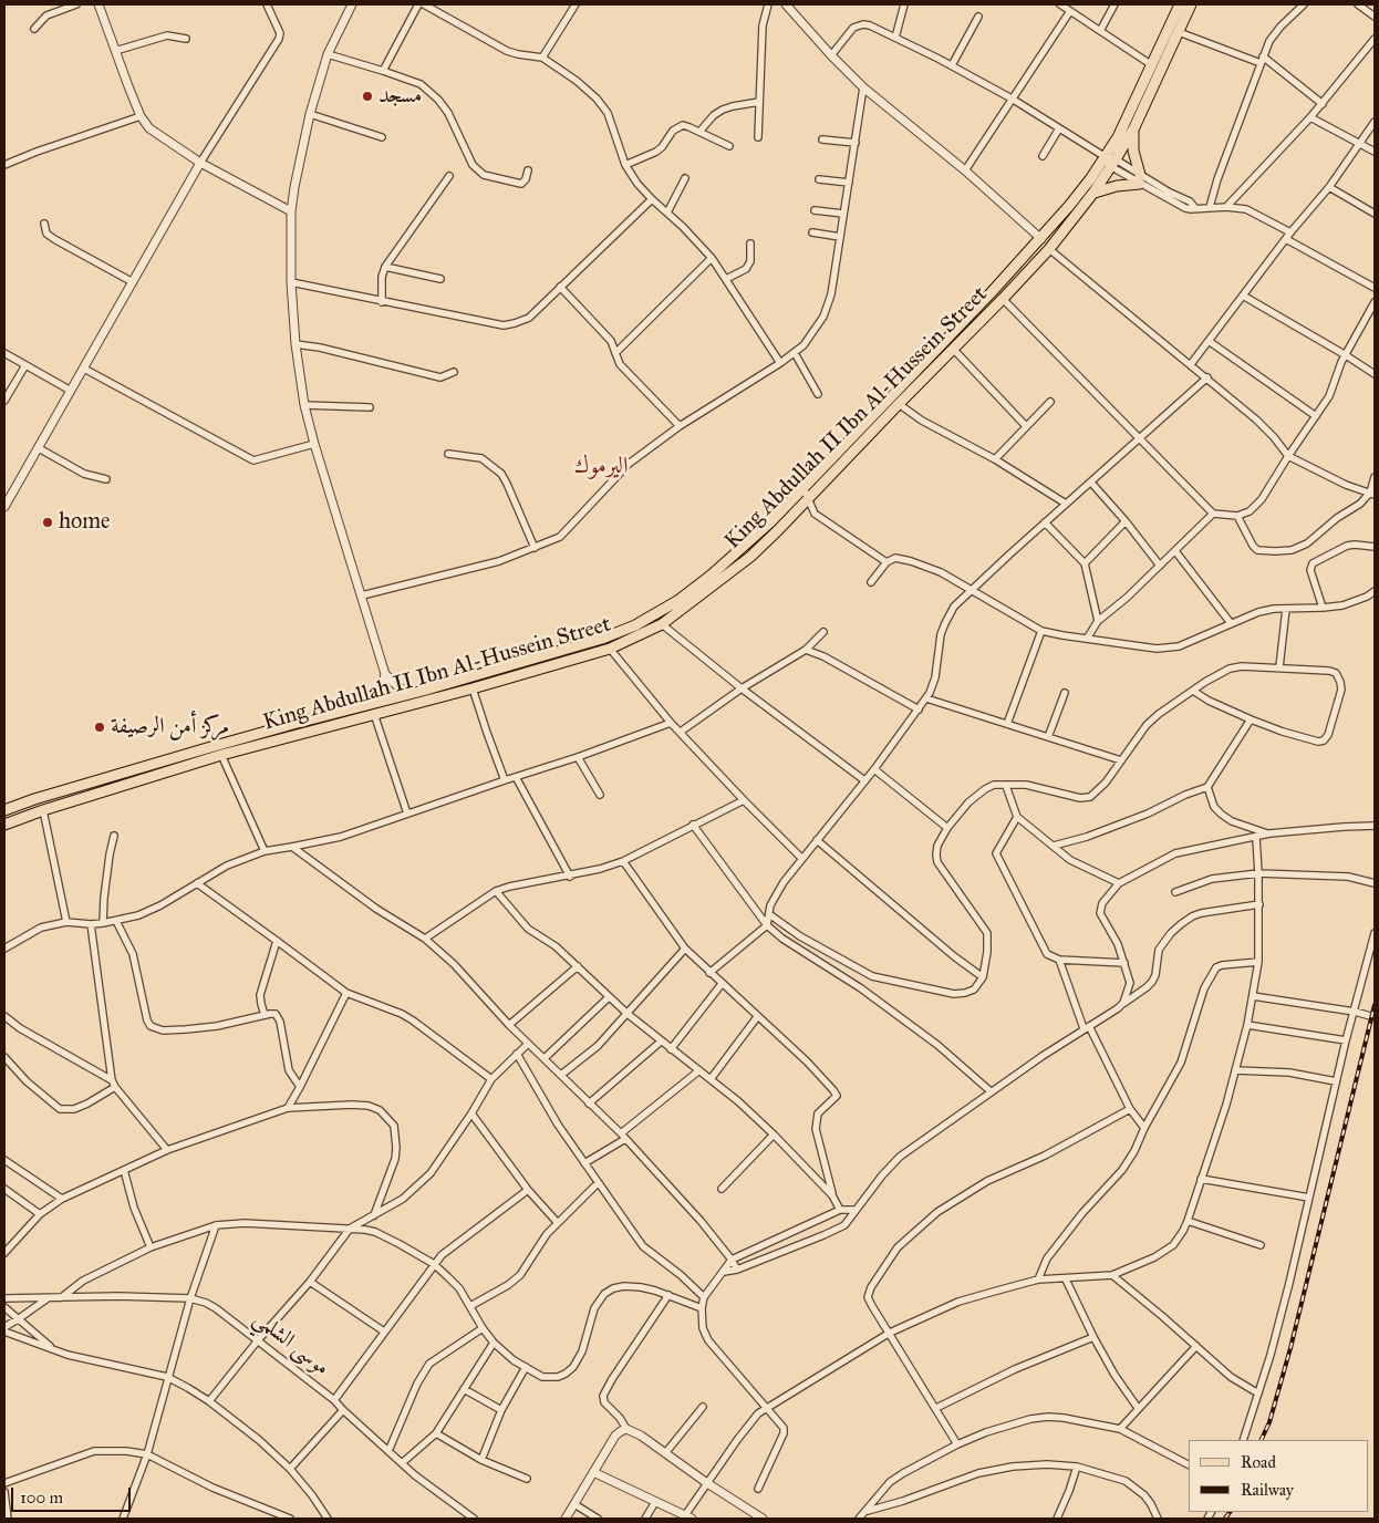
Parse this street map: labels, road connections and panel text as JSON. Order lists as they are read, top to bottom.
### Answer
{
  "streets": {
    "main road": ["King Abdullah II Ibn Al-Hussein Street"],
    "street": ["موسى الشلمي"]
  },
  "districts": ["اليرموك"],
  "places": ["مسجد", "home", "مركز أمن الرصيفة"],
  "legend": ["Road", "Railway"],
  "scale_bar": "100 m"
}
